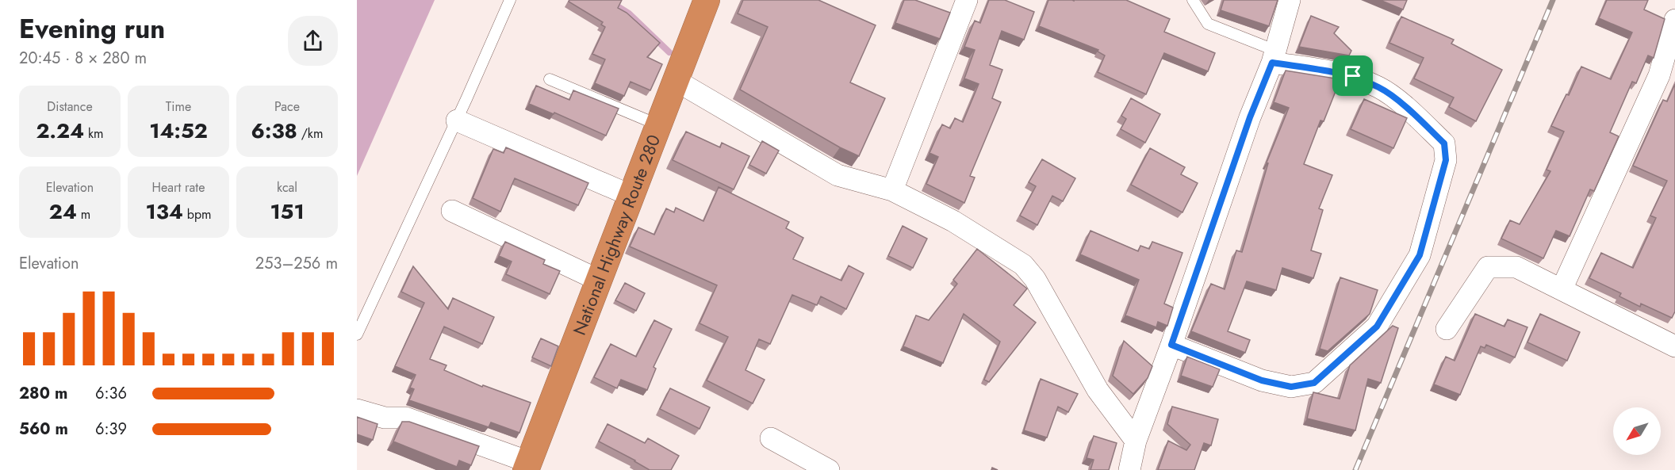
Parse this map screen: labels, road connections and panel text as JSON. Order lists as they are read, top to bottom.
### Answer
{
  "streets": {
    "highway": ["National Highway Route 280"]
  },
  "north": "bottom left",
  "page": {
    "heading": ["Evening run", "20:45 · 8 × 280 m"],
    "stats": [
      ["Distance", "2.24 km"],
      ["Time", "14:52"],
      ["Pace", "6:38 /km"],
      ["Elevation", "24 m"],
      ["Heart rate", "134 bpm"],
      ["kcal", "151"]
    ],
    "chart": ["Elevation", "253–256 m"],
    "list": [
      {
        "name": "280 m",
        "note": "6:36"
      },
      {
        "name": "560 m",
        "note": "6:39"
      }
    ]
  }
}
